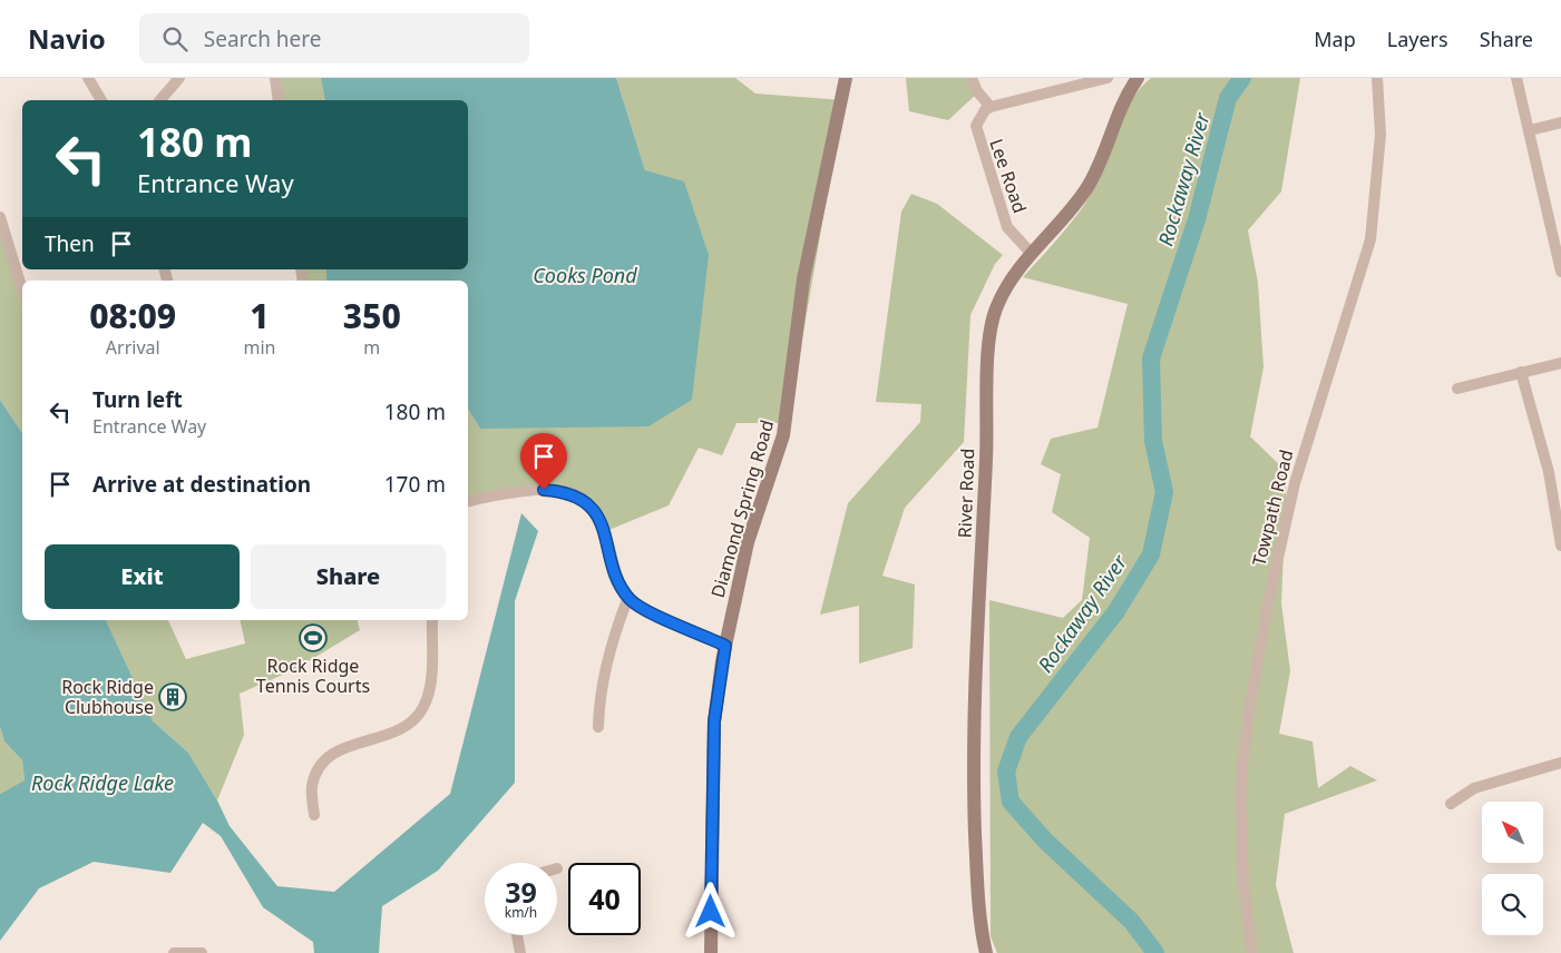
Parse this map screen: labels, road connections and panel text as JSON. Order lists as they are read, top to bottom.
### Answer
{
  "streets": {
    "street": [
      "Lee Road",
      "River Road",
      "Towpath Road",
      "Diamond Spring Road"
    ]
  },
  "crossings": [
    ["Lee Road", "River Road"]
  ],
  "water": ["Rockaway River", "Cooks Pond", "Rock Ridge Lake"],
  "places": {
    "sports": ["Rock Ridge Tennis Courts"],
    "building": ["Rock Ridge Clubhouse"]
  },
  "north": "top left",
  "page": {
    "header": "Navio",
    "search": "Search here",
    "nav": ["Map", "Layers", "Share"],
    "turn": ["180 m", "Entrance Way"],
    "then": "Then",
    "eta": [
      "08:09",
      "Arrival",
      "1",
      "min",
      "350",
      "m"
    ],
    "list": [
      {
        "name": "Turn left",
        "note": "Entrance Way",
        "value": "180 m"
      },
      {
        "name": "Arrive at destination",
        "value": "170 m"
      }
    ],
    "buttons": ["Exit", "Share"],
    "speed": "39 km/h",
    "limit": "40"
  }
}
